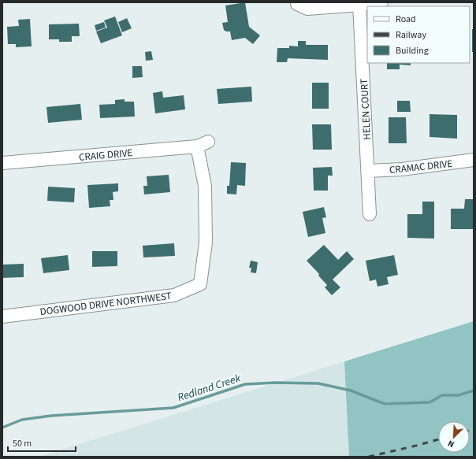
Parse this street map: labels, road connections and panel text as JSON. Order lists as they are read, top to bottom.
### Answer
{
  "streets": {
    "street": [
      "HELEN COURT",
      "CRAIG DRIVE",
      "CRAMAC DRIVE",
      "DOGWOOD DRIVE NORTHWEST"
    ]
  },
  "crossings": [
    ["HELEN COURT", "CRAMAC DRIVE"],
    ["CRAIG DRIVE", "DOGWOOD DRIVE NORTHWEST"]
  ],
  "water": ["Redland Creek"],
  "legend": ["Road", "Railway", "Building"],
  "scale_bar": "50 m",
  "north": "bottom left"
}
